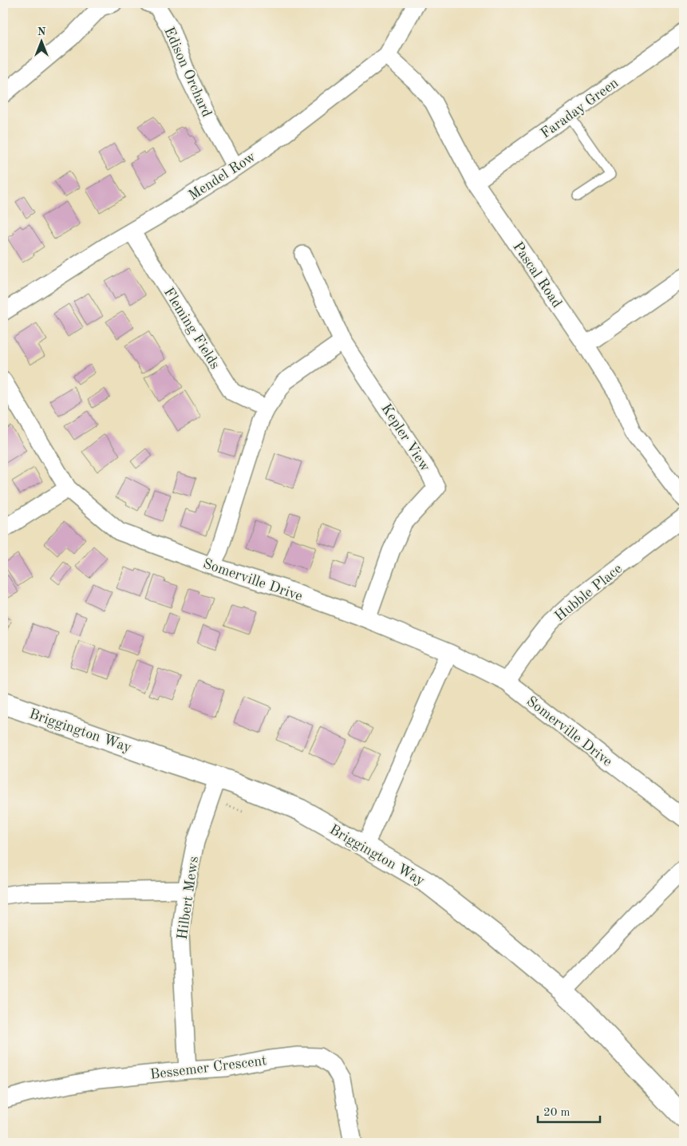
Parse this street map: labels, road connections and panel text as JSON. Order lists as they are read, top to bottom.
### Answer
{
  "streets": {
    "street": [
      "Edison Orchard",
      "Faraday Green",
      "Mendel Row",
      "Pascal Road",
      "Fleming Fields",
      "Kepler View",
      "Somerville Drive",
      "Hubble Place",
      "Briggington Way",
      "Hilbert Mews",
      "Bessemer Crescent"
    ]
  },
  "crossings": [
    ["Edison Orchard", "Mendel Row"],
    ["Faraday Green", "Pascal Road"],
    ["Mendel Row", "Pascal Road"],
    ["Mendel Row", "Fleming Fields"],
    ["Kepler View", "Somerville Drive"],
    ["Somerville Drive", "Hubble Place"],
    ["Briggington Way", "Hilbert Mews"],
    ["Hilbert Mews", "Bessemer Crescent"]
  ],
  "scale_bar": "20 m",
  "north": "top"
}
